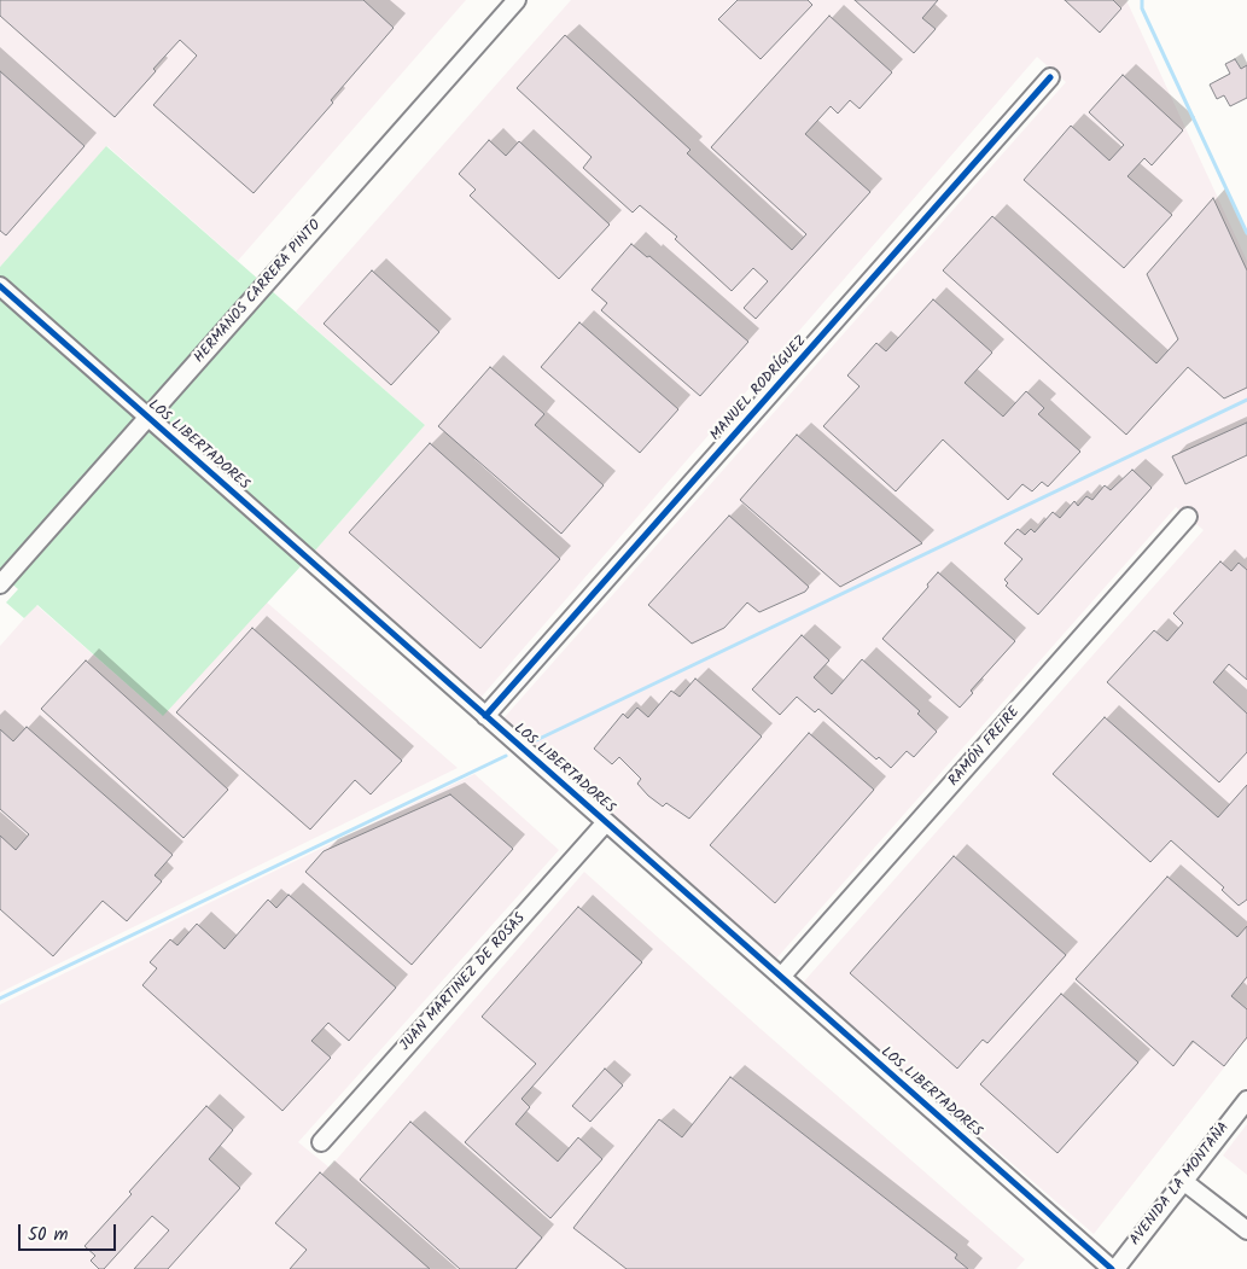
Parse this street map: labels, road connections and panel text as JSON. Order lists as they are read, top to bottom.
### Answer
{
  "streets": {
    "street": [
      "HERMANOS CARRERA PINTO",
      "MANUEL RODRÍGUEZ",
      "LOS LIBERTADORES",
      "RAMÓN FREIRE",
      "JUAN MARTINEZ DE ROSAS",
      "AVENIDA LA MONTAÑA"
    ]
  },
  "crossings": [
    ["HERMANOS CARRERA PINTO", "LOS LIBERTADORES"],
    ["MANUEL RODRÍGUEZ", "LOS LIBERTADORES"],
    ["LOS LIBERTADORES", "RAMÓN FREIRE"],
    ["LOS LIBERTADORES", "JUAN MARTINEZ DE ROSAS"],
    ["LOS LIBERTADORES", "AVENIDA LA MONTAÑA"]
  ],
  "scale_bar": "50 m"
}
